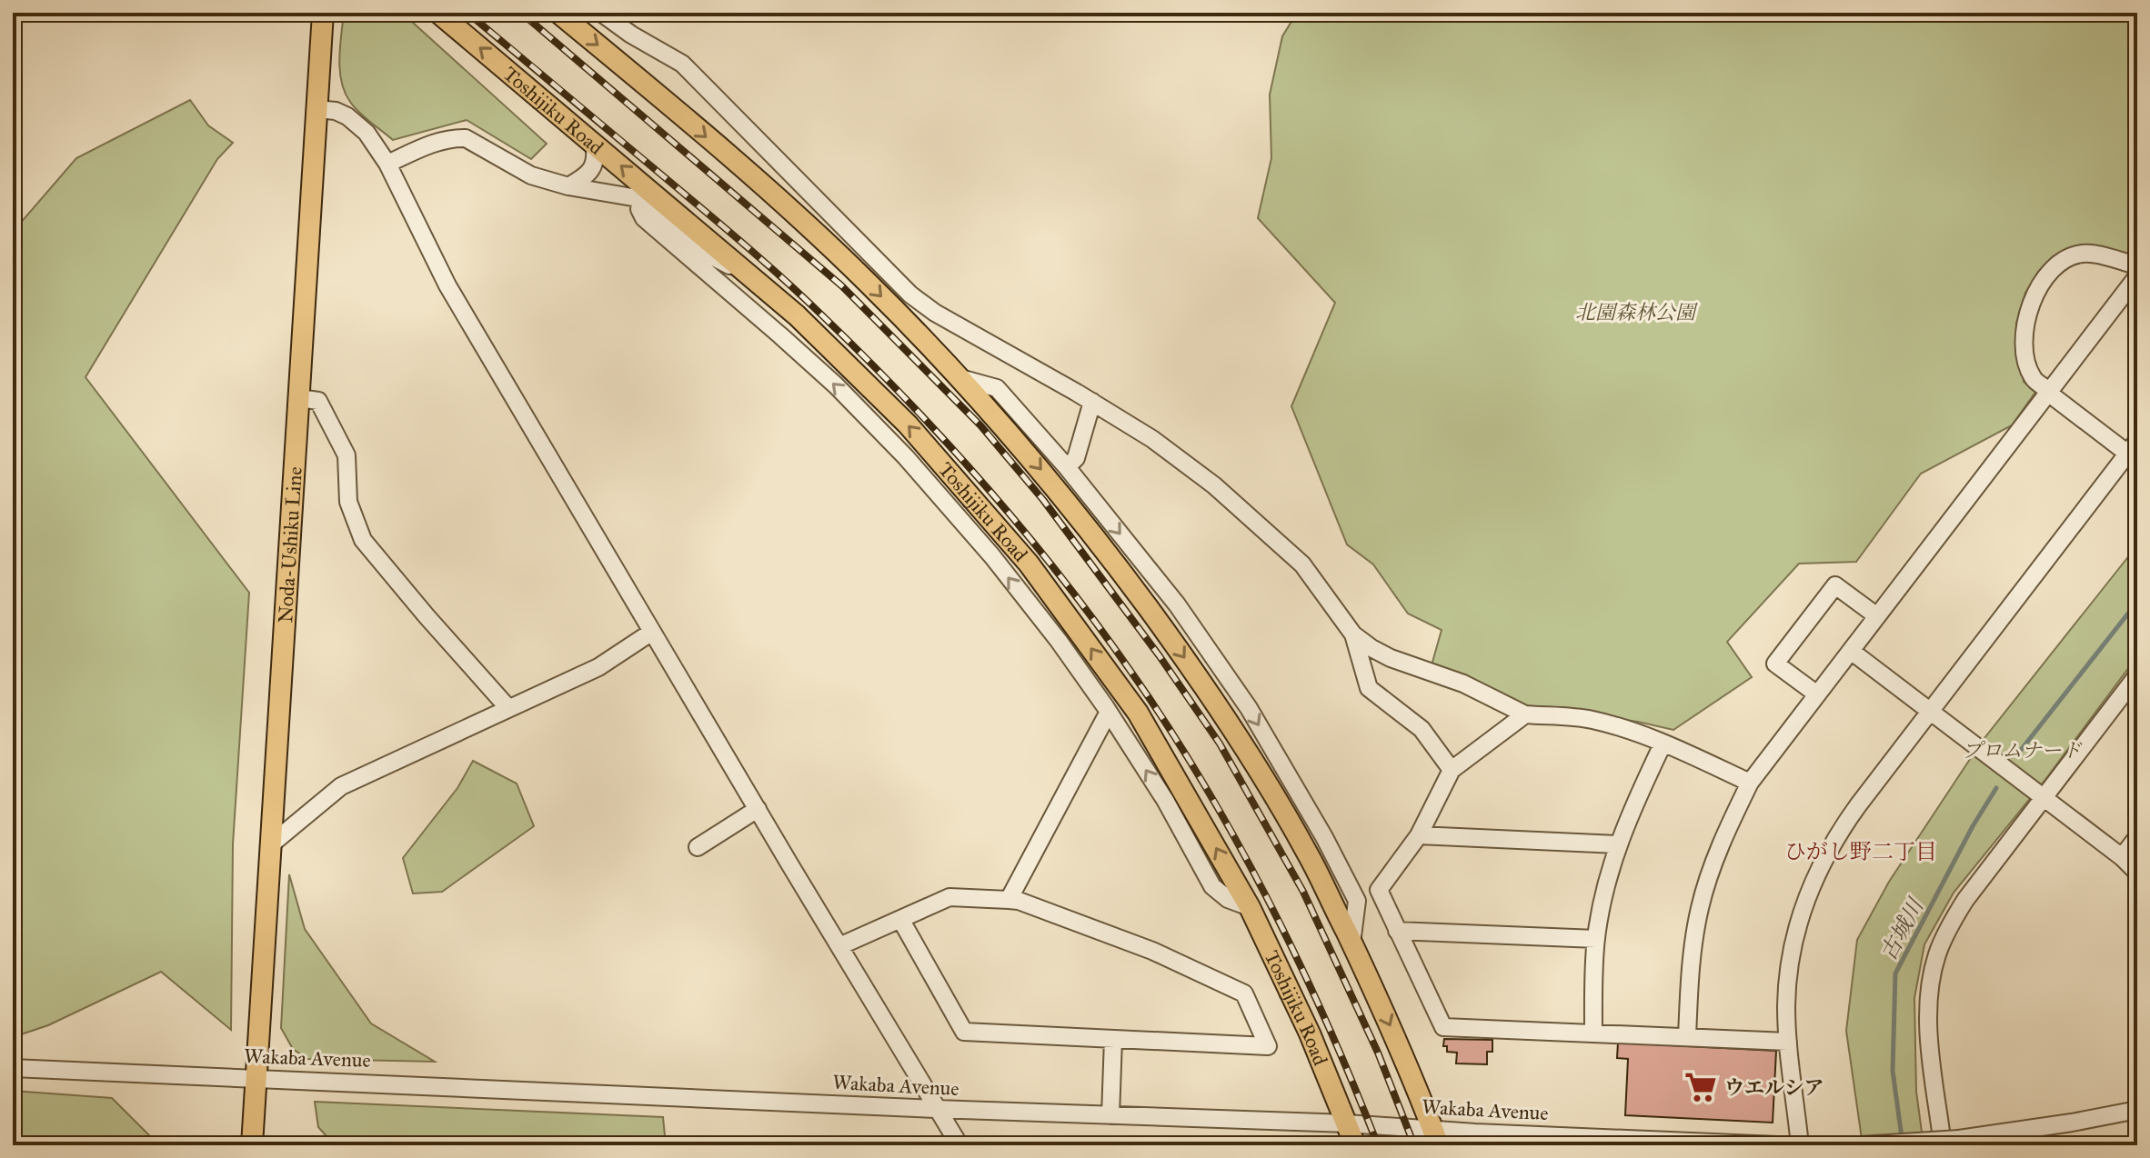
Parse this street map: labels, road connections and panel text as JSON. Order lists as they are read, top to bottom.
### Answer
{
  "streets": {
    "main road": ["Toshijiku Road", "Noda-Ushiku Line"],
    "street": ["Wakaba Avenue"]
  },
  "crossings": [
    ["Toshijiku Road", "Wakaba Avenue"],
    ["Noda-Ushiku Line", "Wakaba Avenue"]
  ],
  "districts": ["ひがし野二丁目"],
  "water": ["古城川"],
  "parks": ["北園森林公園", "プロムナード"],
  "places": {
    "supermarket": ["ウエルシア"]
  }
}
